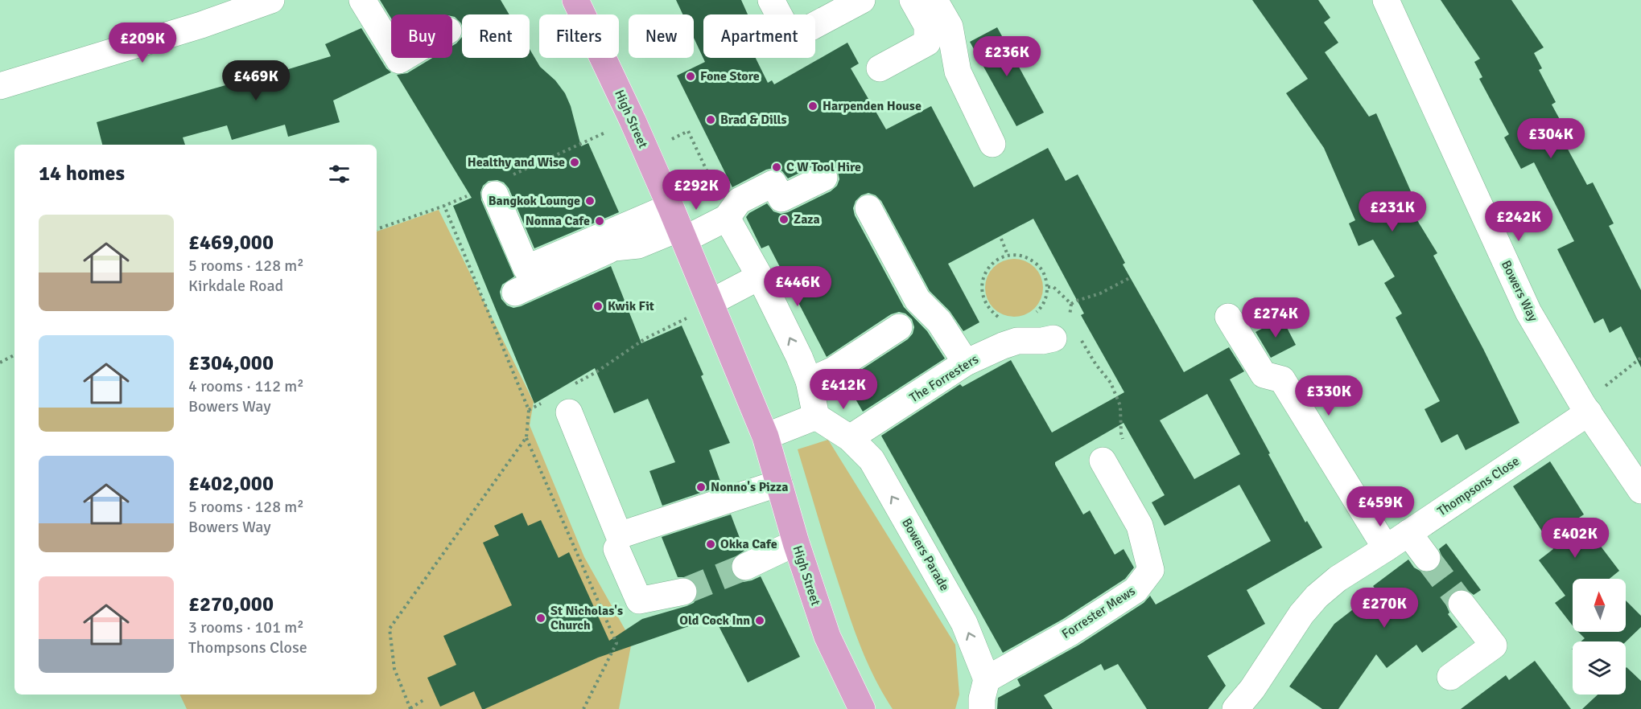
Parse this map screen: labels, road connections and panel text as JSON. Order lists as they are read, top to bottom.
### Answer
{
  "streets": {
    "main road": ["High Street"],
    "street": [
      "Bowers Way",
      "The Forresters",
      "Thompsons Close",
      "Bowers Parade",
      "Forrester Mews"
    ]
  },
  "crossings": [
    ["Bowers Way", "Thompsons Close"],
    ["The Forresters", "Bowers Parade"],
    ["Bowers Parade", "Forrester Mews"]
  ],
  "one_way": ["Bowers Parade"],
  "places": [
    "Fone Store",
    "Harpenden House",
    "Brad & Dills",
    "Healthy and Wise",
    "C W Tool Hire",
    "Bangkok Lounge",
    "Zaza",
    "Nonna Cafe",
    "Kwik Fit",
    "Nonno's Pizza",
    "Okka Cafe",
    "St Nicholas's Church",
    "Old Cock Inn"
  ],
  "north": "top",
  "page": {
    "chip": [
      "Buy",
      "Rent",
      "Filters",
      "New",
      "Apartment"
    ],
    "price": [
      "£209K",
      "£236K",
      "£469K",
      "£304K",
      "£292K",
      "£231K",
      "£242K",
      "£446K",
      "£274K",
      "£412K",
      "£330K",
      "£459K",
      "£402K",
      "£270K"
    ],
    "heading": "14 homes",
    "list": [
      {
        "name": "£469,000",
        "note": "5 rooms · 128 m² · Kirkdale Road"
      },
      {
        "name": "£304,000",
        "note": "4 rooms · 112 m² · Bowers Way"
      },
      {
        "name": "£402,000",
        "note": "5 rooms · 128 m² · Bowers Way"
      },
      {
        "name": "£270,000",
        "note": "3 rooms · 101 m² · Thompsons Close"
      }
    ]
  }
}
